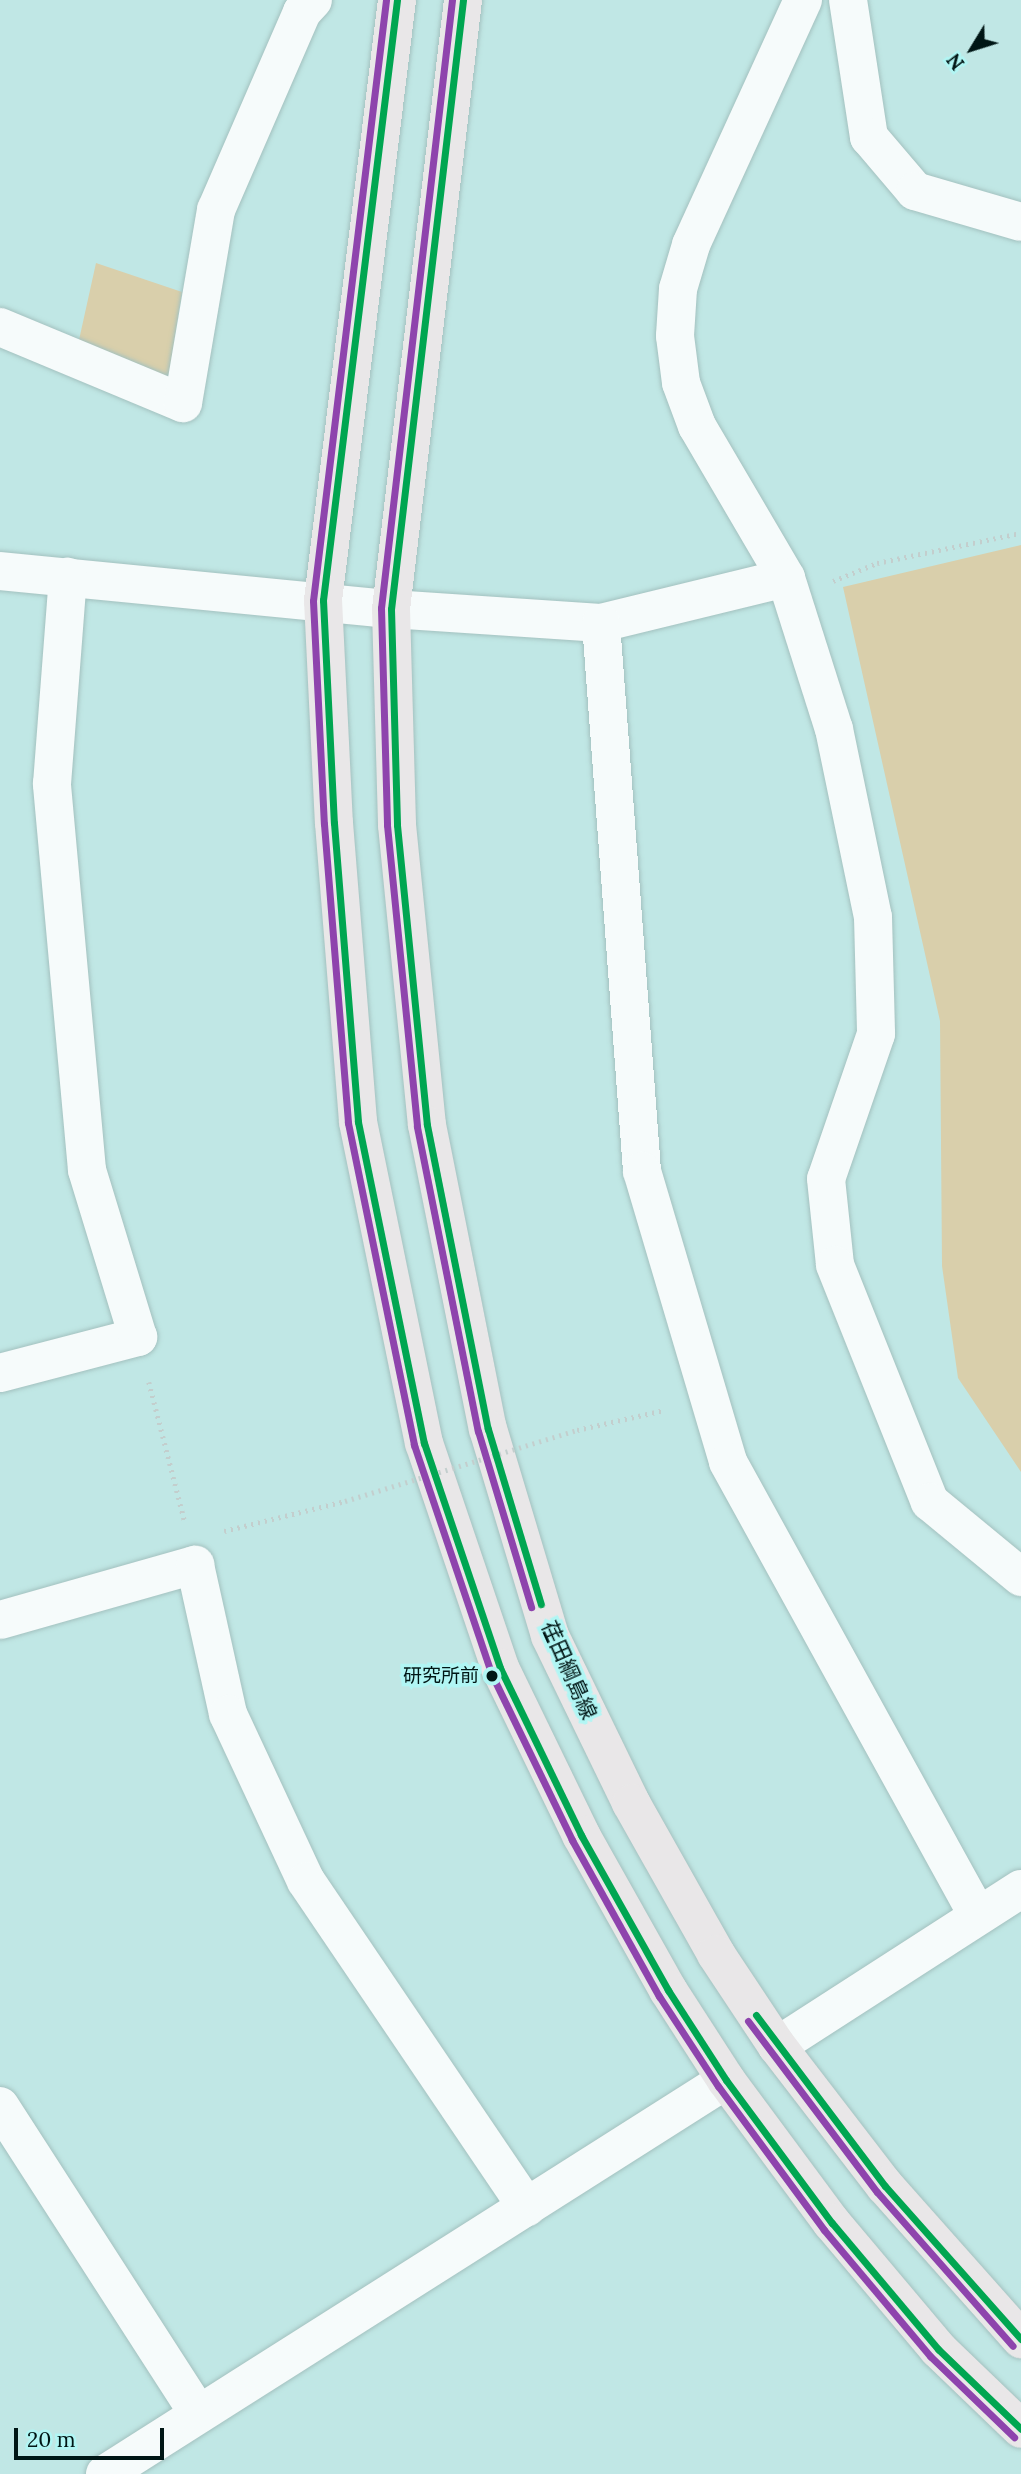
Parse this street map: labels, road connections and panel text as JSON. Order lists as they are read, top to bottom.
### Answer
{
  "streets": {
    "main road": ["荏田綱島線"]
  },
  "places": ["研究所前"],
  "scale_bar": "20 m",
  "north": "bottom left"
}
